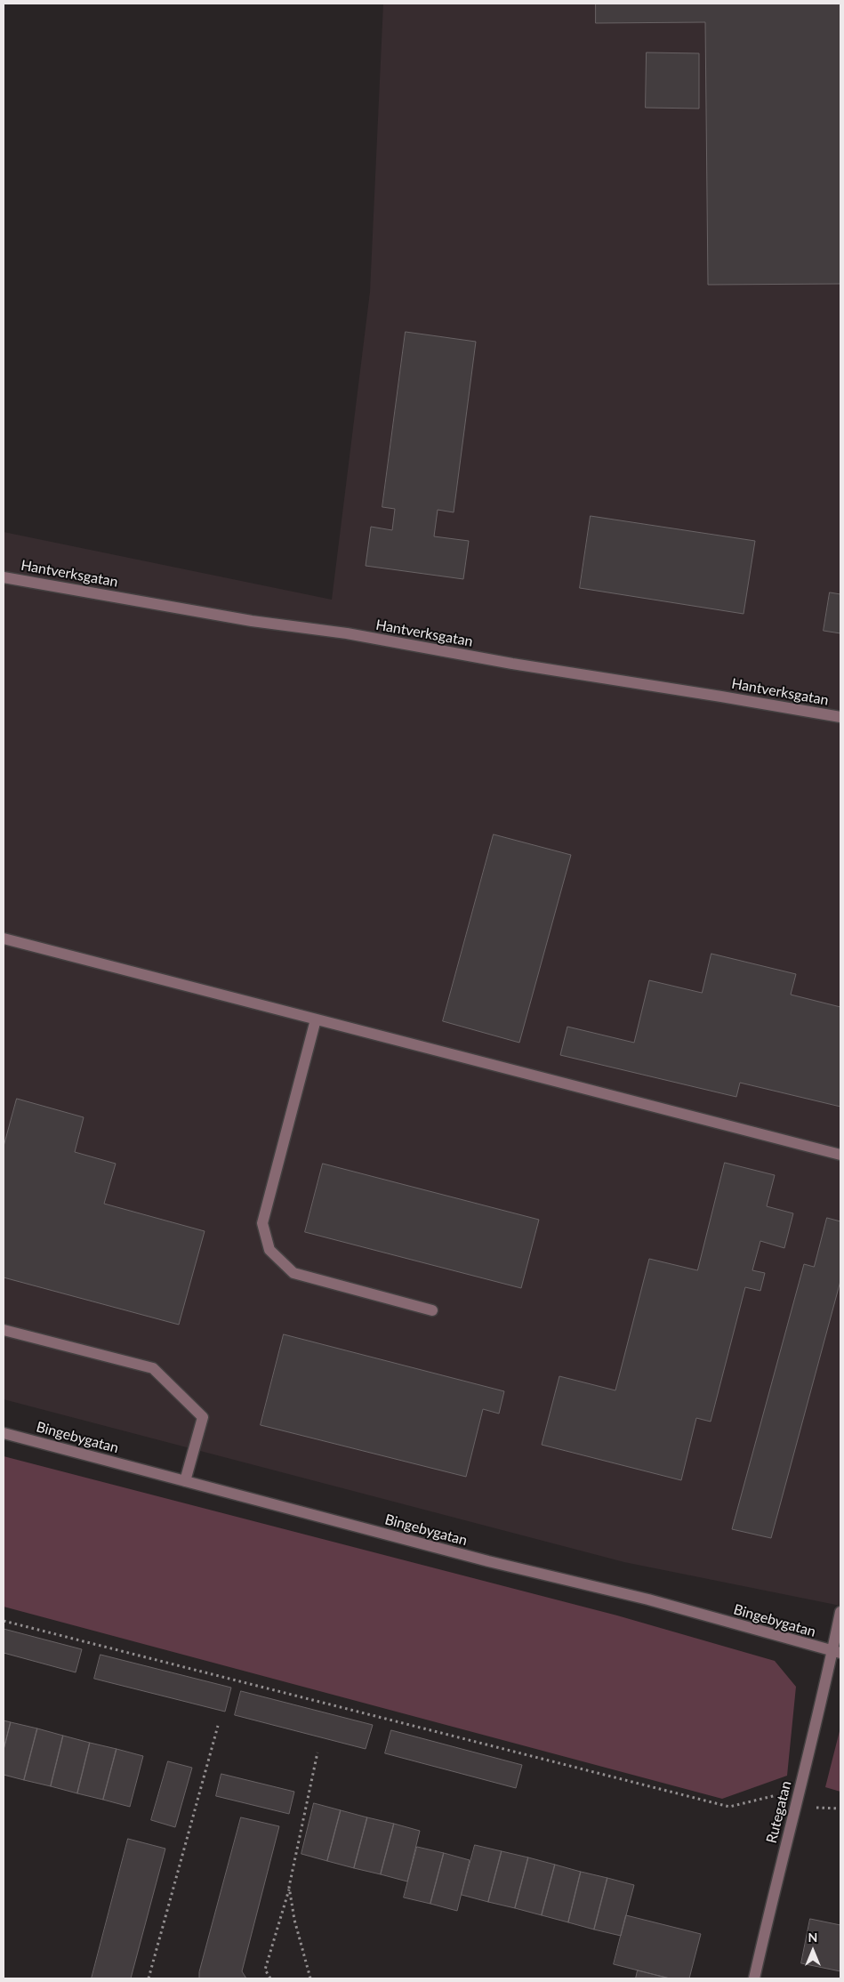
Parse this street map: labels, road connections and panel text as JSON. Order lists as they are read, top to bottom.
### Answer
{
  "streets": {
    "street": ["Hantverksgatan", "Bingebygatan", "Rutegatan"]
  },
  "crossings": [
    ["Bingebygatan", "Rutegatan"]
  ],
  "north": "top"
}
